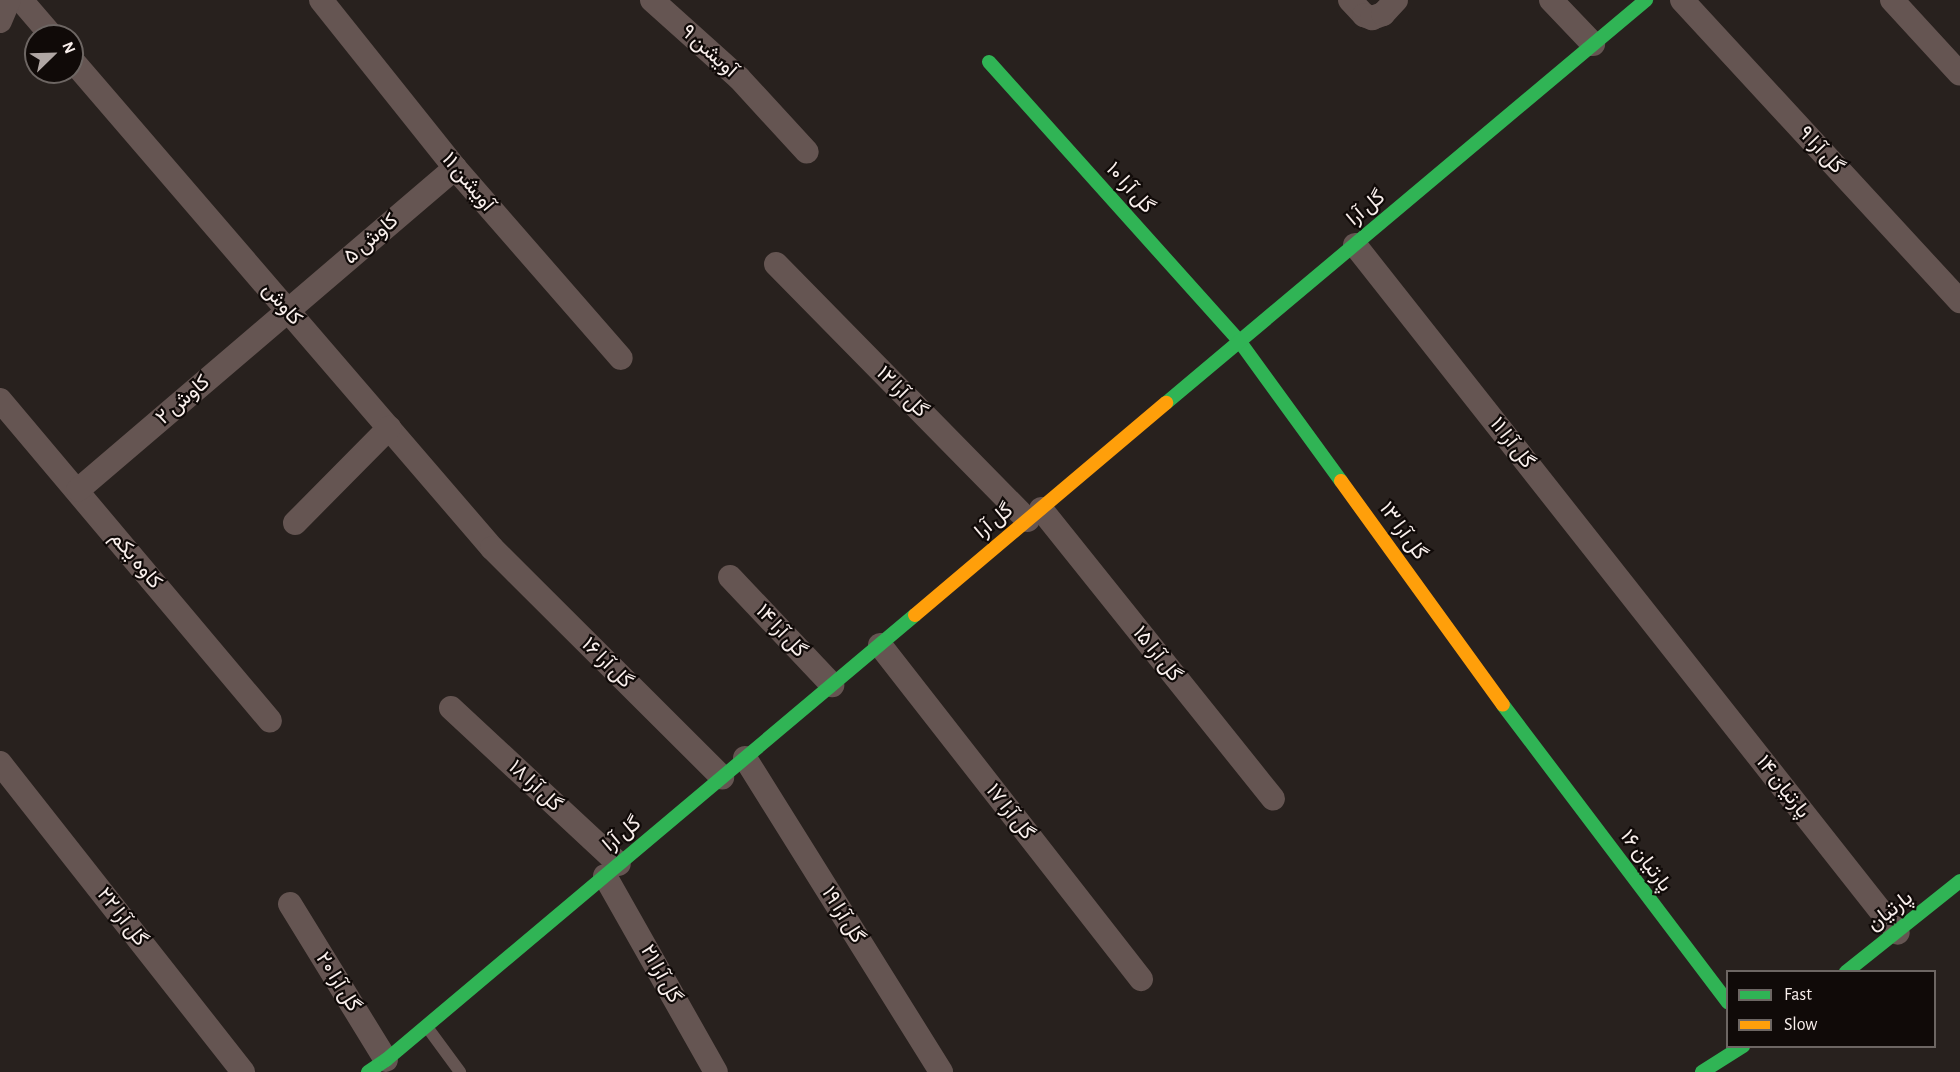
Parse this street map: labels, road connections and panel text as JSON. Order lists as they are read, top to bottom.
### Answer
{
  "streets": {
    "street": [
      "۹ آویشن",
      "۹ گل آرا",
      "آویشن ۱۱",
      "۱۰ گل آرا",
      "گل آرا",
      "۵ کاوش",
      "کاوش",
      "۱۲ گل آرا",
      "۲ کاوش",
      "۱۱ گل آرا",
      "۱۳ گل آرا",
      "کاوه یکم",
      "۱۴ گل آرا",
      "۱۵ گل آرا",
      "۱۶ گل آرا",
      "۱۸ گل آرا",
      "پارتیان ۱۴",
      "۱۷ گل آرا",
      "پارتیان ۱۶",
      "پارتیان",
      "۱۹ گل آرا",
      "۲۲ گل آرا",
      "۲۱ گل آرا",
      "۲۰ گل آرا"
    ]
  },
  "crossings": [
    ["آویشن ۱۱", "۵ کاوش"],
    ["۱۰ گل آرا", "گل آرا"],
    ["۱۰ گل آرا", "۱۳ گل آرا"],
    ["گل آرا", "۱۲ گل آرا"],
    ["گل آرا", "۱۱ گل آرا"],
    ["گل آرا", "۱۳ گل آرا"],
    ["گل آرا", "۱۴ گل آرا"],
    ["گل آرا", "۱۵ گل آرا"],
    ["گل آرا", "۱۶ گل آرا"],
    ["گل آرا", "۱۸ گل آرا"],
    ["گل آرا", "۱۷ گل آرا"],
    ["گل آرا", "۱۹ گل آرا"],
    ["گل آرا", "۲۱ گل آرا"],
    ["گل آرا", "۲۰ گل آرا"],
    ["۵ کاوش", "کاوش"],
    ["۵ کاوش", "۲ کاوش"],
    ["کاوش", "۲ کاوش"],
    ["کاوش", "۱۶ گل آرا"],
    ["۱۲ گل آرا", "۱۵ گل آرا"],
    ["۲ کاوش", "کاوه یکم"],
    ["۱۱ گل آرا", "پارتیان ۱۴"],
    ["۱۳ گل آرا", "پارتیان ۱۶"],
    ["۱۸ گل آرا", "۲۱ گل آرا"],
    ["پارتیان ۱۴", "پارتیان"]
  ],
  "legend": ["Fast", "Slow"],
  "north": "top right"
}
